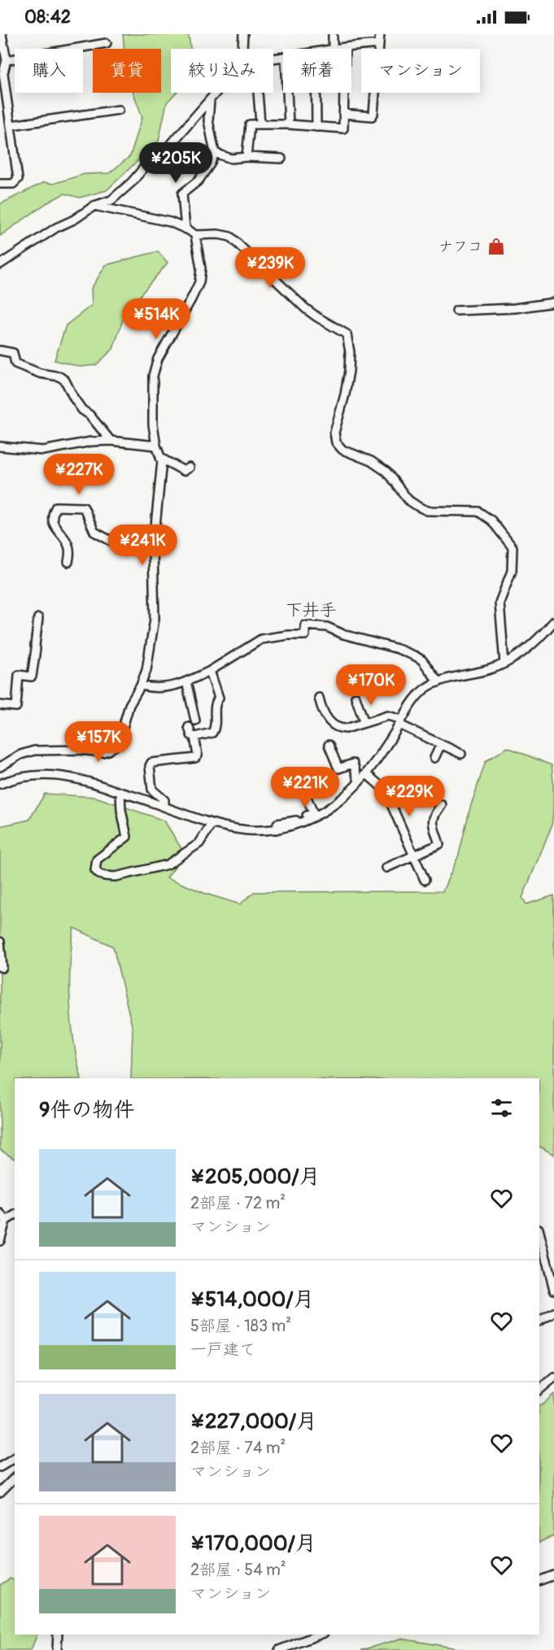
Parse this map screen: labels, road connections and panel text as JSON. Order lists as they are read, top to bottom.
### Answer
{
  "districts": ["下井手"],
  "places": {
    "shop": ["ナフコ"]
  },
  "page": {
    "status": "08:42",
    "chip": [
      "購入",
      "賃貸",
      "絞り込み",
      "新着",
      "マンション"
    ],
    "price": [
      "¥205K",
      "¥239K",
      "¥514K",
      "¥227K",
      "¥241K",
      "¥170K",
      "¥157K",
      "¥221K",
      "¥229K"
    ],
    "heading": "9件の物件",
    "list": [
      {
        "name": "¥205,000/月",
        "note": "2部屋 · 72 m² · マンション"
      },
      {
        "name": "¥514,000/月",
        "note": "5部屋 · 183 m² · 一戸建て"
      },
      {
        "name": "¥227,000/月",
        "note": "2部屋 · 74 m² · マンション"
      },
      {
        "name": "¥170,000/月",
        "note": "2部屋 · 54 m² · マンション"
      }
    ]
  }
}
